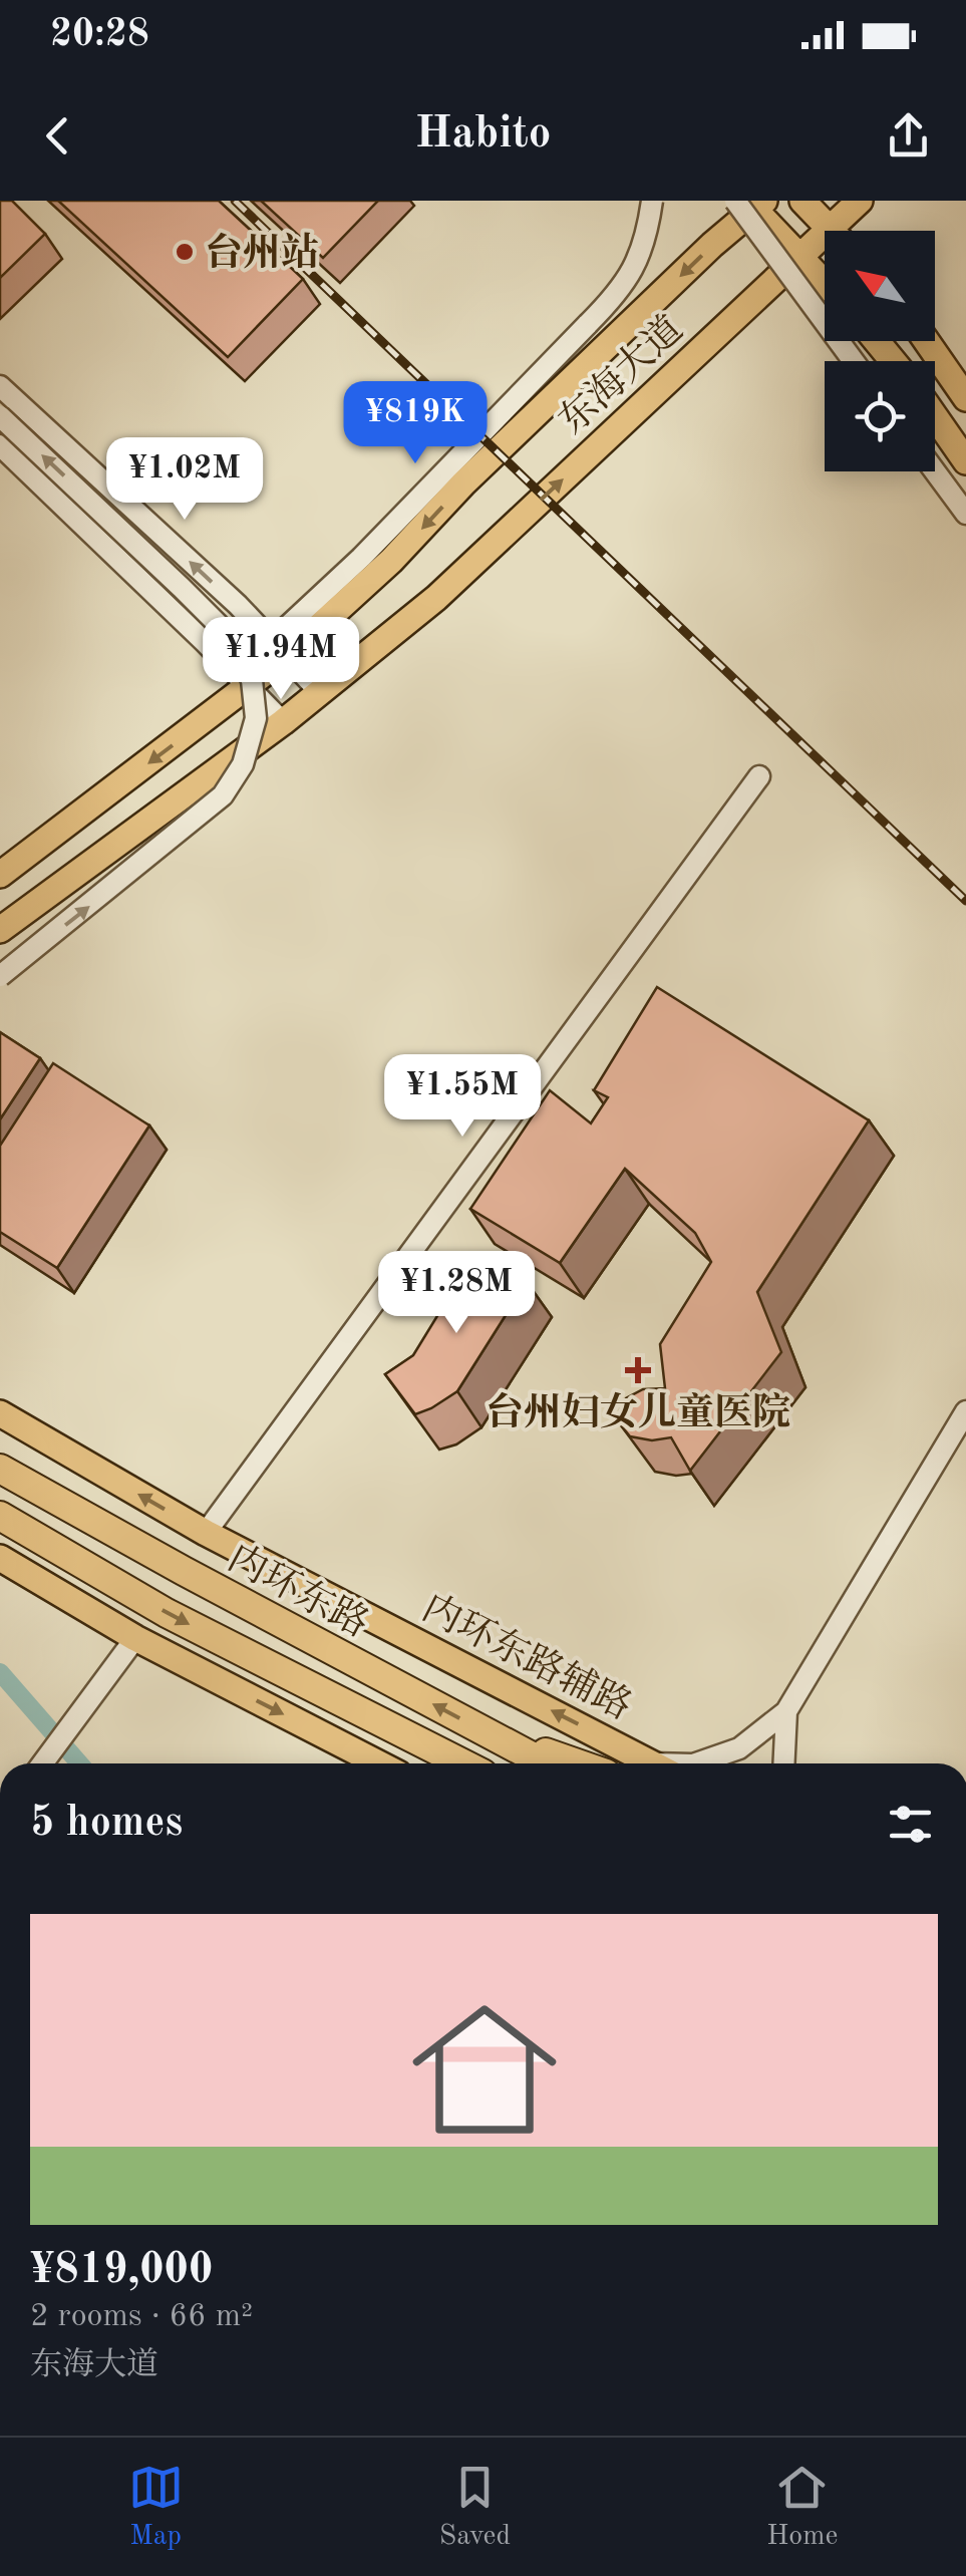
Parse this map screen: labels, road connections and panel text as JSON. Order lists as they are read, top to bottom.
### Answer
{
  "streets": {
    "highway": ["内环东路"],
    "main road": ["东海大道", "内环东路辅路"]
  },
  "places": {
    "other": ["台州站"],
    "health": ["台州妇女儿童医院"]
  },
  "north": "top left",
  "page": {
    "status": "20:28",
    "header": "Habito",
    "price": [
      "¥819K",
      "¥1.02M",
      "¥1.94M",
      "¥1.55M",
      "¥1.28M"
    ],
    "heading": "5 homes",
    "list": [
      {
        "name": "¥819,000",
        "note": "2 rooms · 66 m² · 东海大道"
      }
    ],
    "tabs": ["Map", "Saved", "Home"]
  }
}
